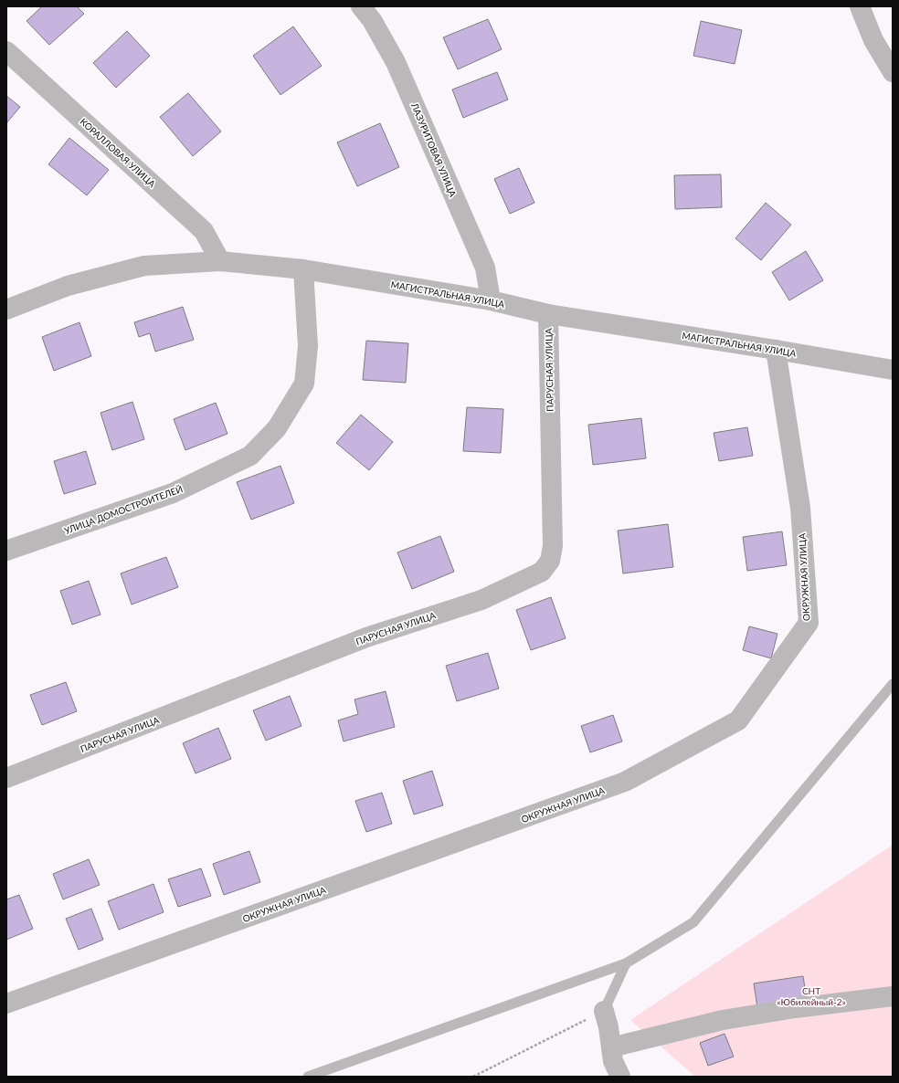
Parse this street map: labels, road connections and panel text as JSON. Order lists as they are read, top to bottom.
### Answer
{
  "streets": {
    "street": [
      "ЛАЗУРИТОВАЯ УЛИЦА",
      "КОРАЛЛОВАЯ УЛИЦА",
      "МАГИСТРАЛЬНАЯ УЛИЦА",
      "ПАРУСНАЯ УЛИЦА",
      "УЛИЦА ДОМОСТРОИТЕЛЕЙ",
      "ОКРУЖНАЯ УЛИЦА"
    ]
  },
  "crossings": [
    ["ЛАЗУРИТОВАЯ УЛИЦА", "МАГИСТРАЛЬНАЯ УЛИЦА"],
    ["КОРАЛЛОВАЯ УЛИЦА", "МАГИСТРАЛЬНАЯ УЛИЦА"],
    ["МАГИСТРАЛЬНАЯ УЛИЦА", "ПАРУСНАЯ УЛИЦА"],
    ["МАГИСТРАЛЬНАЯ УЛИЦА", "УЛИЦА ДОМОСТРОИТЕЛЕЙ"],
    ["МАГИСТРАЛЬНАЯ УЛИЦА", "ОКРУЖНАЯ УЛИЦА"]
  ],
  "parks": ["СНТ «Юбилейный-2»"]
}
